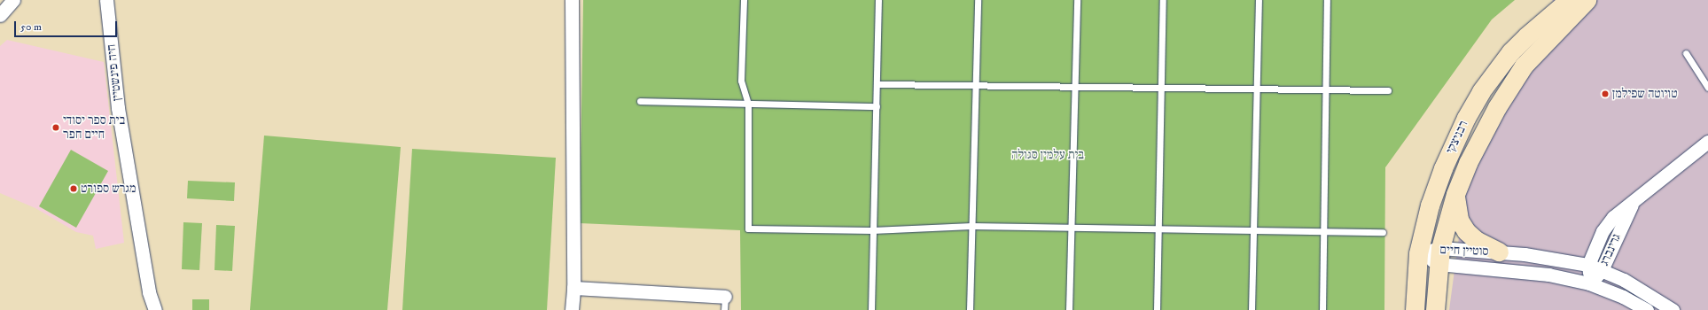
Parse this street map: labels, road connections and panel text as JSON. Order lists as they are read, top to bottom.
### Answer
{
  "streets": {
    "street": [
      "חיה פינשטיין",
      "רבניצקי",
      "גרינברג",
      "סוטיין חיים"
    ]
  },
  "crossings": [
    ["רבניצקי", "סוטיין חיים"],
    ["גרינברג", "סוטיין חיים"]
  ],
  "parks": ["בית עלמין סגולה"],
  "places": ["טויוטה שפילמן", "בית ספר יסודי חיים חפר", "מגרש ספורט"],
  "scale_bar": "50 m"
}
